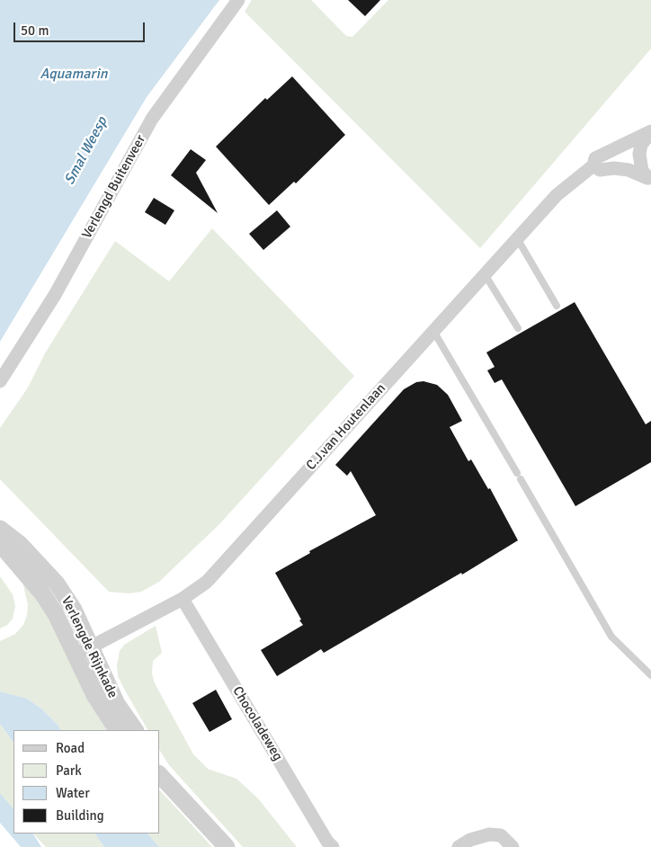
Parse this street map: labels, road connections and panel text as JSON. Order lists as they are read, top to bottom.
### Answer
{
  "streets": {
    "street": [
      "Verlengd Buitenveer",
      "C.J.van Houtenlaan",
      "Verlengde Rijnkade",
      "Chocoladeweg"
    ]
  },
  "crossings": [
    ["C.J.van Houtenlaan", "Verlengde Rijnkade"],
    ["C.J.van Houtenlaan", "Chocoladeweg"]
  ],
  "water": ["Aquamarin", "Smal Weesp"],
  "legend": [
    "Road",
    "Park",
    "Water",
    "Building"
  ],
  "scale_bar": "50 m"
}
